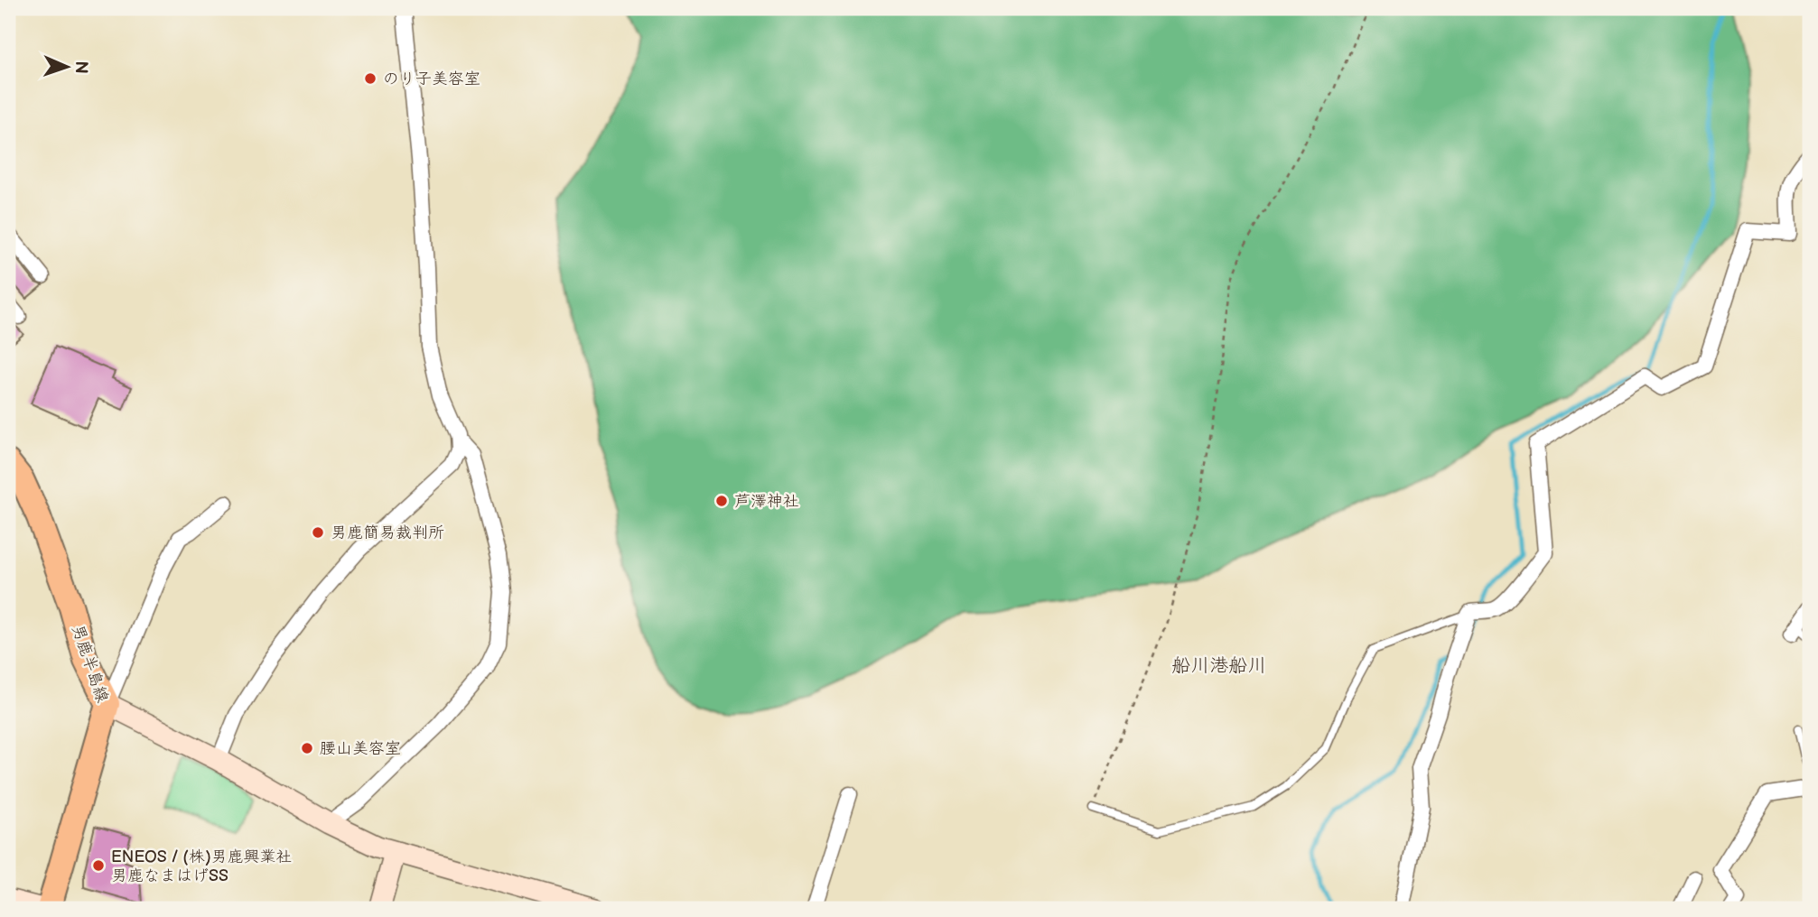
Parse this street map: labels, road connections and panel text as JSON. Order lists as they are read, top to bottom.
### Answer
{
  "streets": {
    "main road": ["男鹿半島線"]
  },
  "districts": ["船川港船川"],
  "places": [
    "のり子美容室",
    "芦澤神社",
    "男鹿簡易裁判所",
    "腰山美容室",
    "ENEOS / (株)男鹿興業社 男鹿なまはげSS"
  ],
  "north": "right"
}
